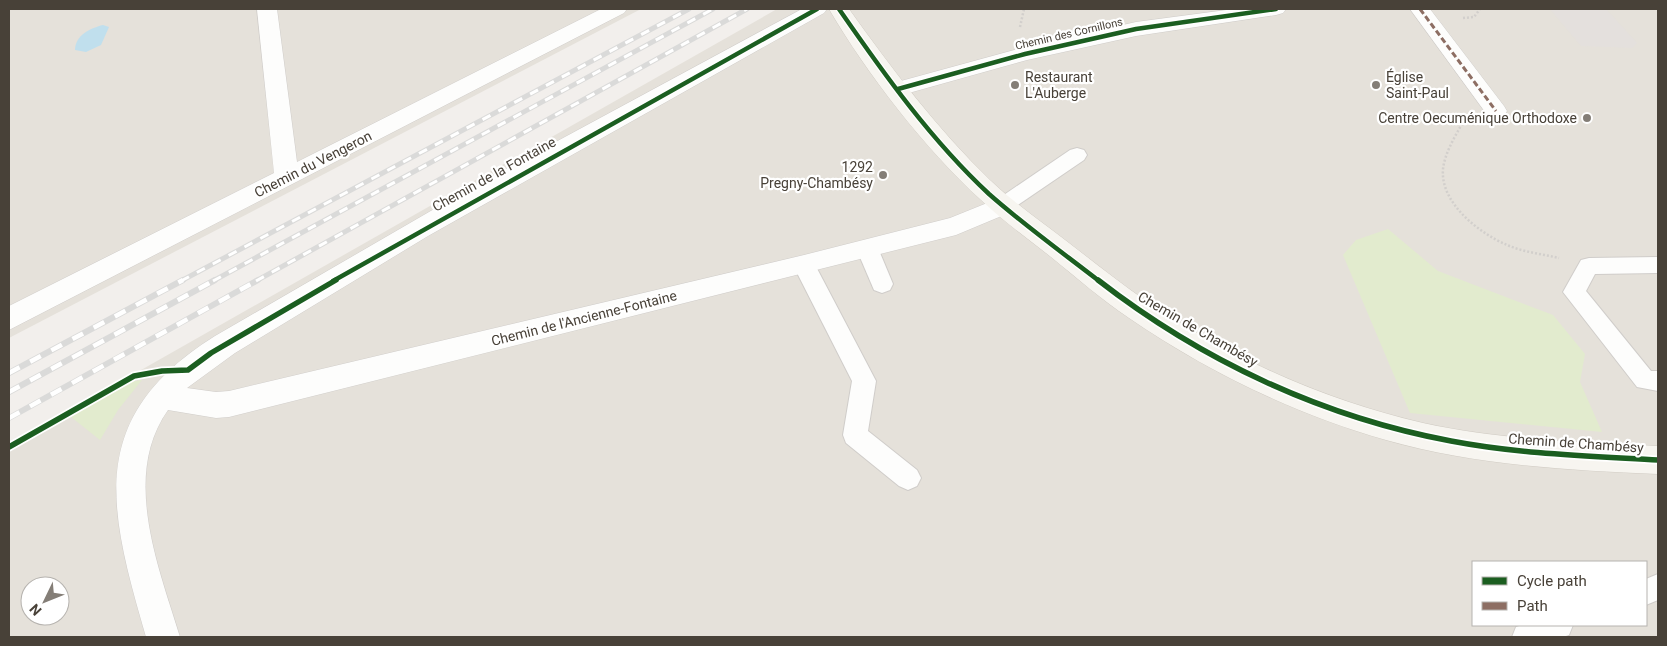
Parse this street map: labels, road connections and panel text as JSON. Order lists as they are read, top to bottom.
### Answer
{
  "streets": {
    "street": [
      "Chemin des Cornillons",
      "Chemin du Vengeron",
      "Chemin de la Fontaine",
      "Chemin de l'Ancienne-Fontaine",
      "Chemin de Chambésy"
    ]
  },
  "crossings": [
    ["Chemin des Cornillons", "Chemin de Chambésy"],
    ["Chemin de la Fontaine", "Chemin de l'Ancienne-Fontaine"],
    ["Chemin de l'Ancienne-Fontaine", "Chemin de Chambésy"]
  ],
  "places": [
    "Restaurant L'Auberge",
    "Église Saint-Paul",
    "Centre Oecuménique Orthodoxe",
    "1292 Pregny-Chambésy"
  ],
  "legend": ["Cycle path", "Path"],
  "north": "bottom left"
}
